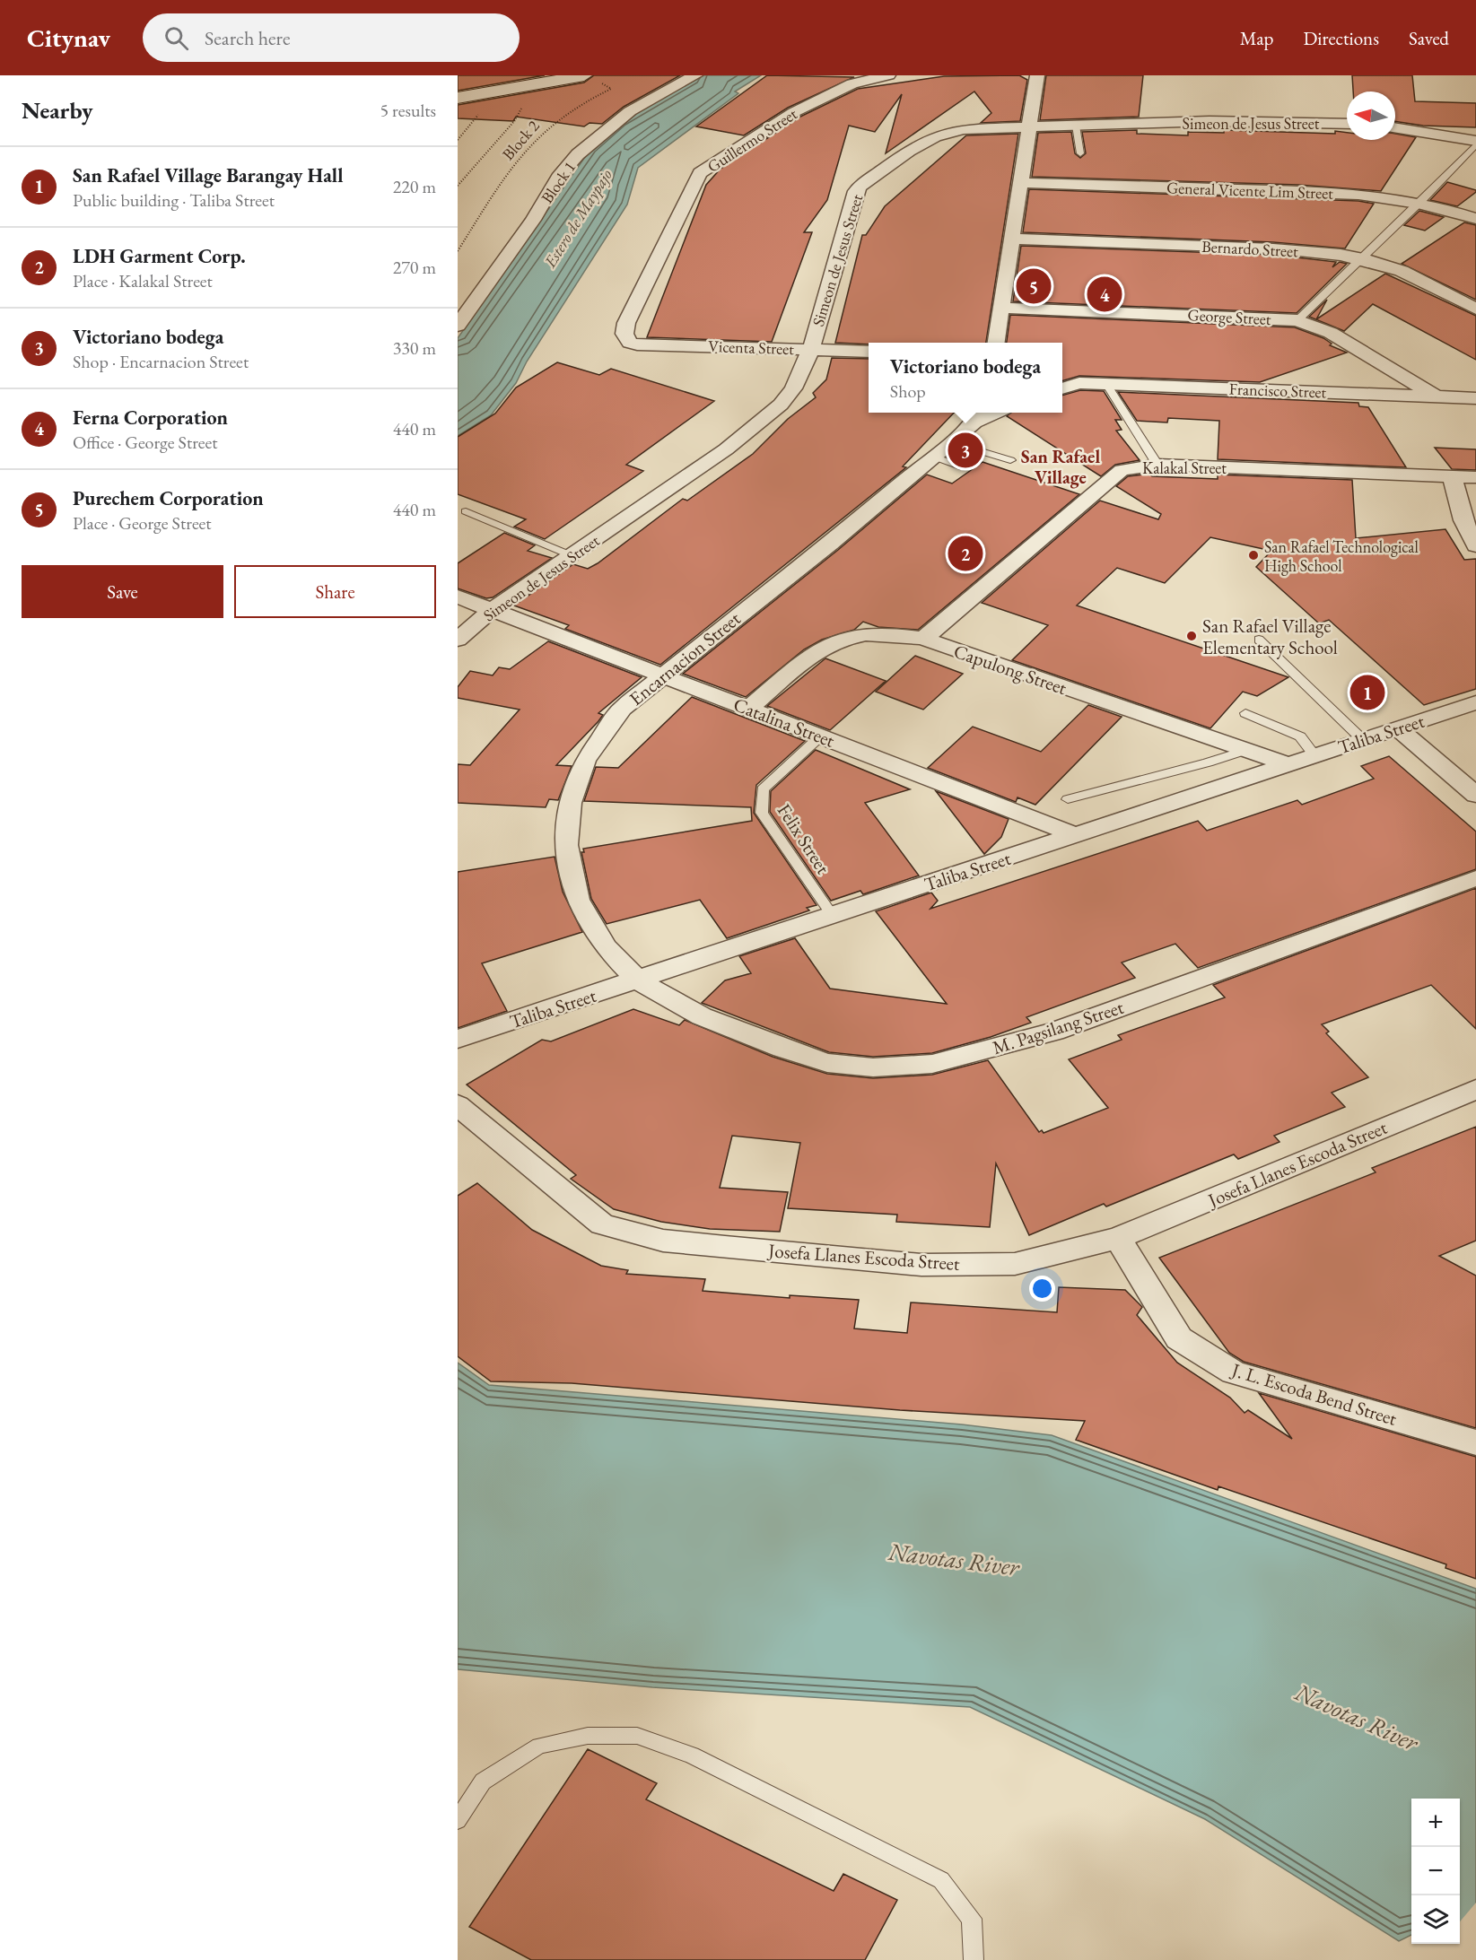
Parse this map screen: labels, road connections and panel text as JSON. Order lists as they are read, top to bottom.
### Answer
{
  "streets": {
    "street": [
      "Simeon de Jesus Street",
      "Guillermo Street",
      "Block 1",
      "General Vicente Lim Street",
      "Bernardo Street",
      "George Street",
      "Vicenta Street",
      "Francisco Street",
      "Kalakal Street",
      "Encarnacion Street",
      "Capulong Street",
      "Catalina Street",
      "Taliba Street",
      "M. Pagsilang Street",
      "Josefa Llanes Escoda Street",
      "J. L. Escoda Bend Street"
    ],
    "lane": ["Felix Street"],
    "path": ["Block 2"]
  },
  "crossings": [
    ["Simeon de Jesus Street", "Vicenta Street"],
    ["Simeon de Jesus Street", "Catalina Street"],
    ["Guillermo Street", "Vicenta Street"],
    ["George Street", "Francisco Street"],
    ["Kalakal Street", "Capulong Street"],
    ["Encarnacion Street", "Catalina Street"],
    ["Encarnacion Street", "Taliba Street"],
    ["Encarnacion Street", "M. Pagsilang Street"],
    ["Capulong Street", "Catalina Street"],
    ["Capulong Street", "Taliba Street"],
    ["Catalina Street", "Taliba Street"],
    ["Catalina Street", "Felix Street"],
    ["Taliba Street", "Felix Street"],
    ["Taliba Street", "M. Pagsilang Street"],
    ["Josefa Llanes Escoda Street", "J. L. Escoda Bend Street"]
  ],
  "districts": ["San Rafael Village"],
  "water": ["Estero de Maypajo", "Navotas River"],
  "places": ["San Rafael Technological High School", "San Rafael Village Elementary School"],
  "north": "left",
  "page": {
    "header": "Citynav",
    "search": "Search here",
    "nav": ["Map", "Directions", "Saved"],
    "heading": ["Nearby", "5 results"],
    "list": [
      {
        "mark": "1",
        "name": "San Rafael Village Barangay Hall",
        "note": "Public building · Taliba Street",
        "value": "220 m"
      },
      {
        "mark": "2",
        "name": "LDH Garment Corp.",
        "note": "Place · Kalakal Street",
        "value": "270 m"
      },
      {
        "mark": "3",
        "name": "Victoriano bodega",
        "note": "Shop · Encarnacion Street",
        "value": "330 m"
      },
      {
        "mark": "4",
        "name": "Ferna Corporation",
        "note": "Office · George Street",
        "value": "440 m"
      },
      {
        "mark": "5",
        "name": "Purechem Corporation",
        "note": "Place · George Street",
        "value": "440 m"
      }
    ],
    "pins": [
      "5",
      "4",
      "3",
      "2",
      "1"
    ],
    "popup": ["Victoriano bodega", "Shop"],
    "buttons": ["Save", "Share"],
    "map_buttons": ["+", "−"]
  }
}
